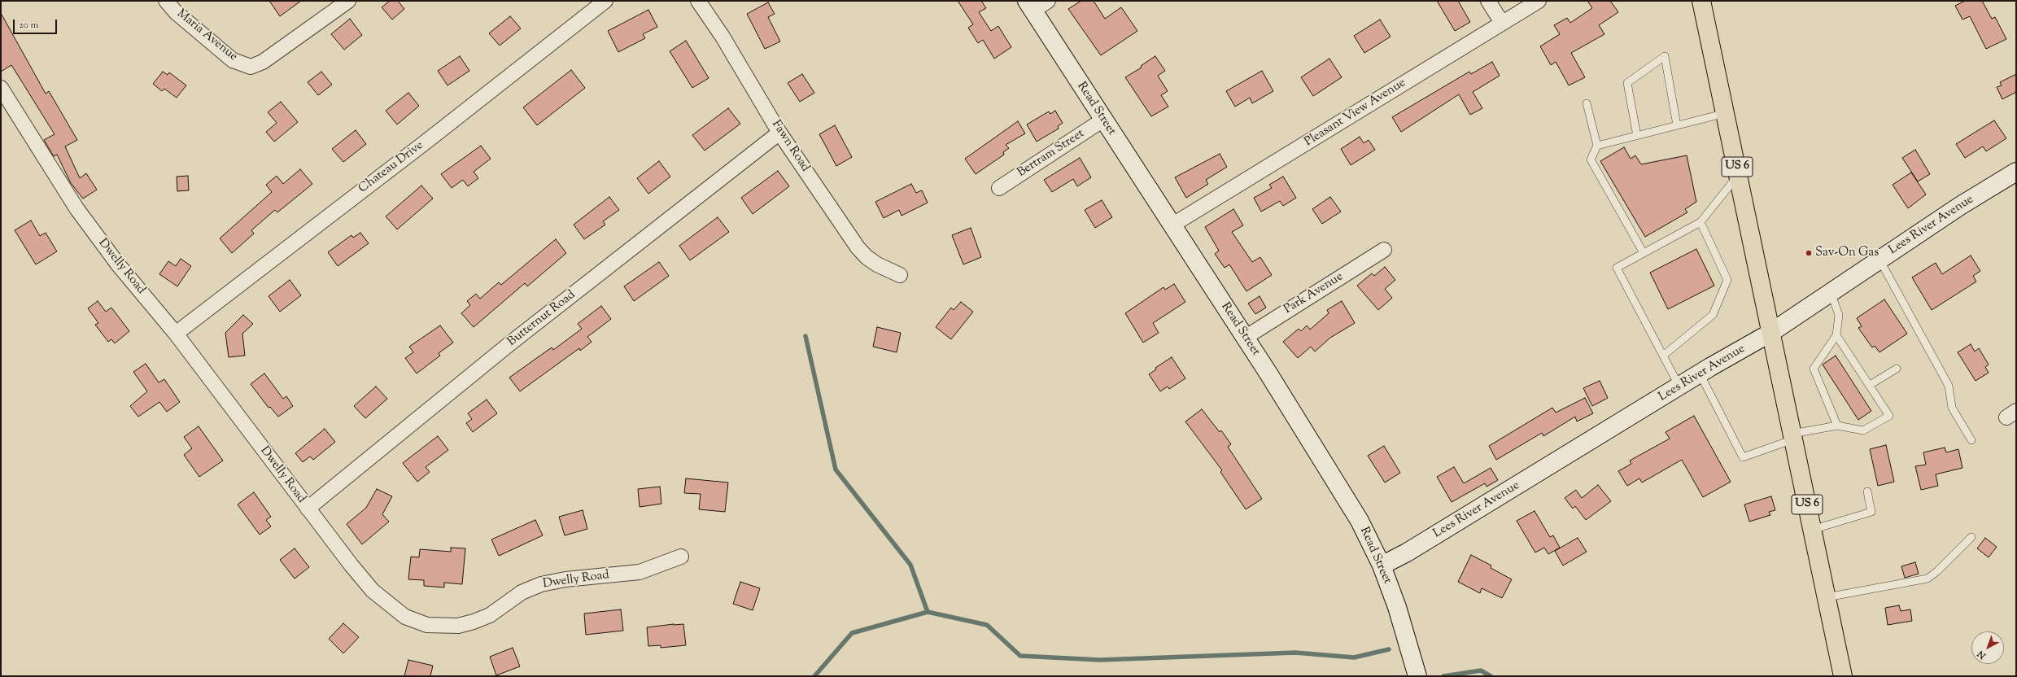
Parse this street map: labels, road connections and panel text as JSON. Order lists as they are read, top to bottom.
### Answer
{
  "streets": {
    "main road": ["Read Street", "US 6", "Lees River Avenue"],
    "street": [
      "Maria Avenue",
      "Pleasant View Avenue",
      "Fawn Road",
      "Bertram Street",
      "Chateau Drive",
      "Dwelly Road",
      "Park Avenue",
      "Butternut Road"
    ]
  },
  "crossings": [
    ["Read Street", "Pleasant View Avenue"],
    ["Read Street", "Bertram Street"],
    ["Read Street", "Lees River Avenue"],
    ["Read Street", "Park Avenue"],
    ["Fawn Road", "Butternut Road"],
    ["US 6", "Lees River Avenue"],
    ["Chateau Drive", "Dwelly Road"],
    ["Dwelly Road", "Butternut Road"]
  ],
  "places": ["Sav-On Gas"],
  "scale_bar": "20 m",
  "north": "bottom left"
}
